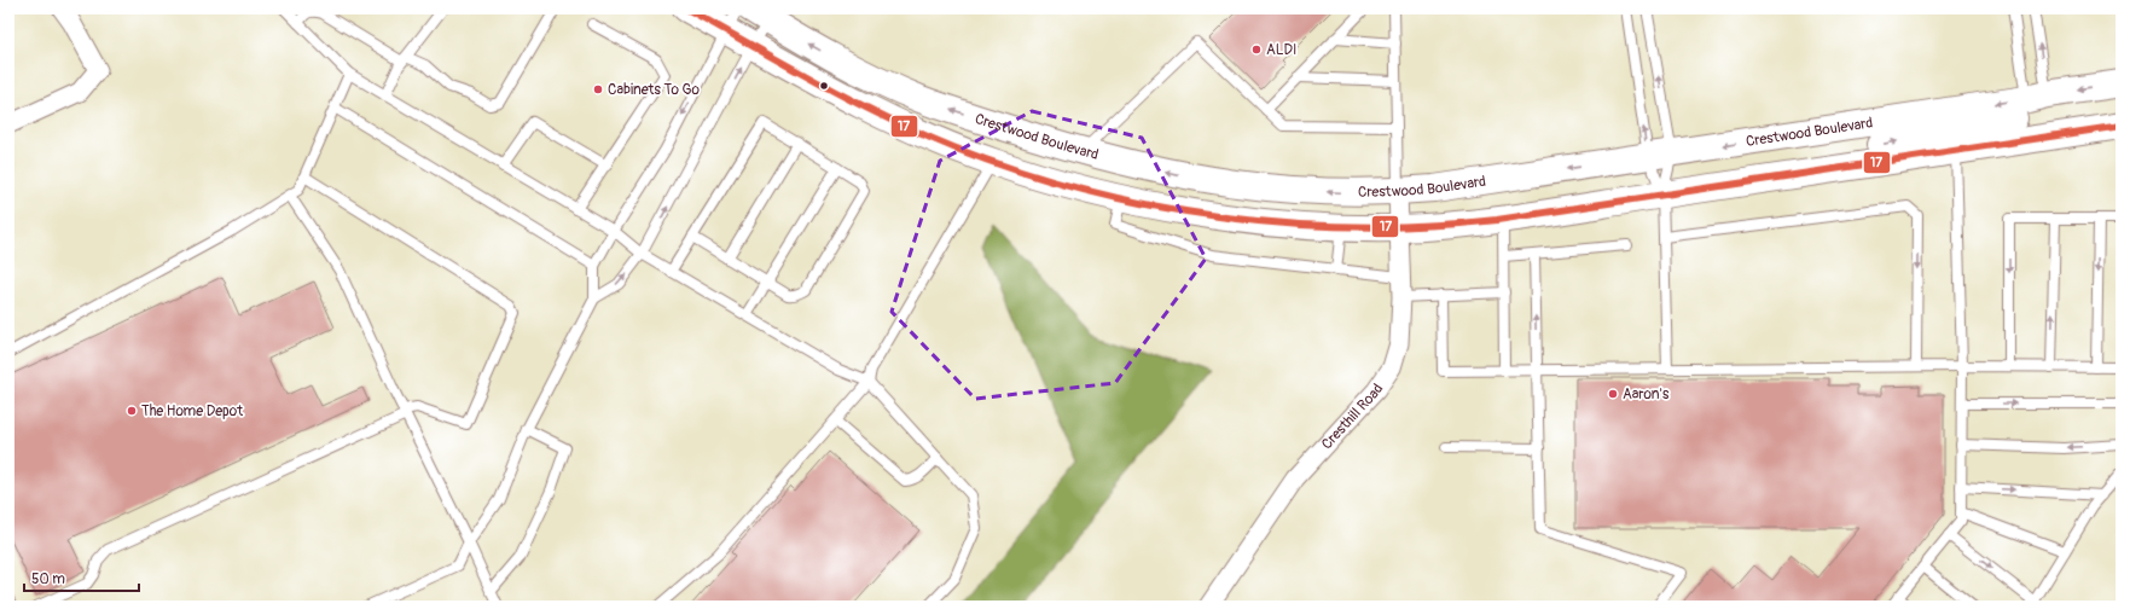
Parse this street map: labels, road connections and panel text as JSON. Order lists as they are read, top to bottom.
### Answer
{
  "streets": {
    "main road": ["Crestwood Boulevard"],
    "street": ["Cresthill Road"]
  },
  "crossings": [
    ["Crestwood Boulevard", "Cresthill Road"]
  ],
  "places": [
    "ALDI",
    "Cabinets To Go",
    "Aaron's",
    "The Home Depot"
  ],
  "lines": ["transit line 17"],
  "scale_bar": "50 m"
}
